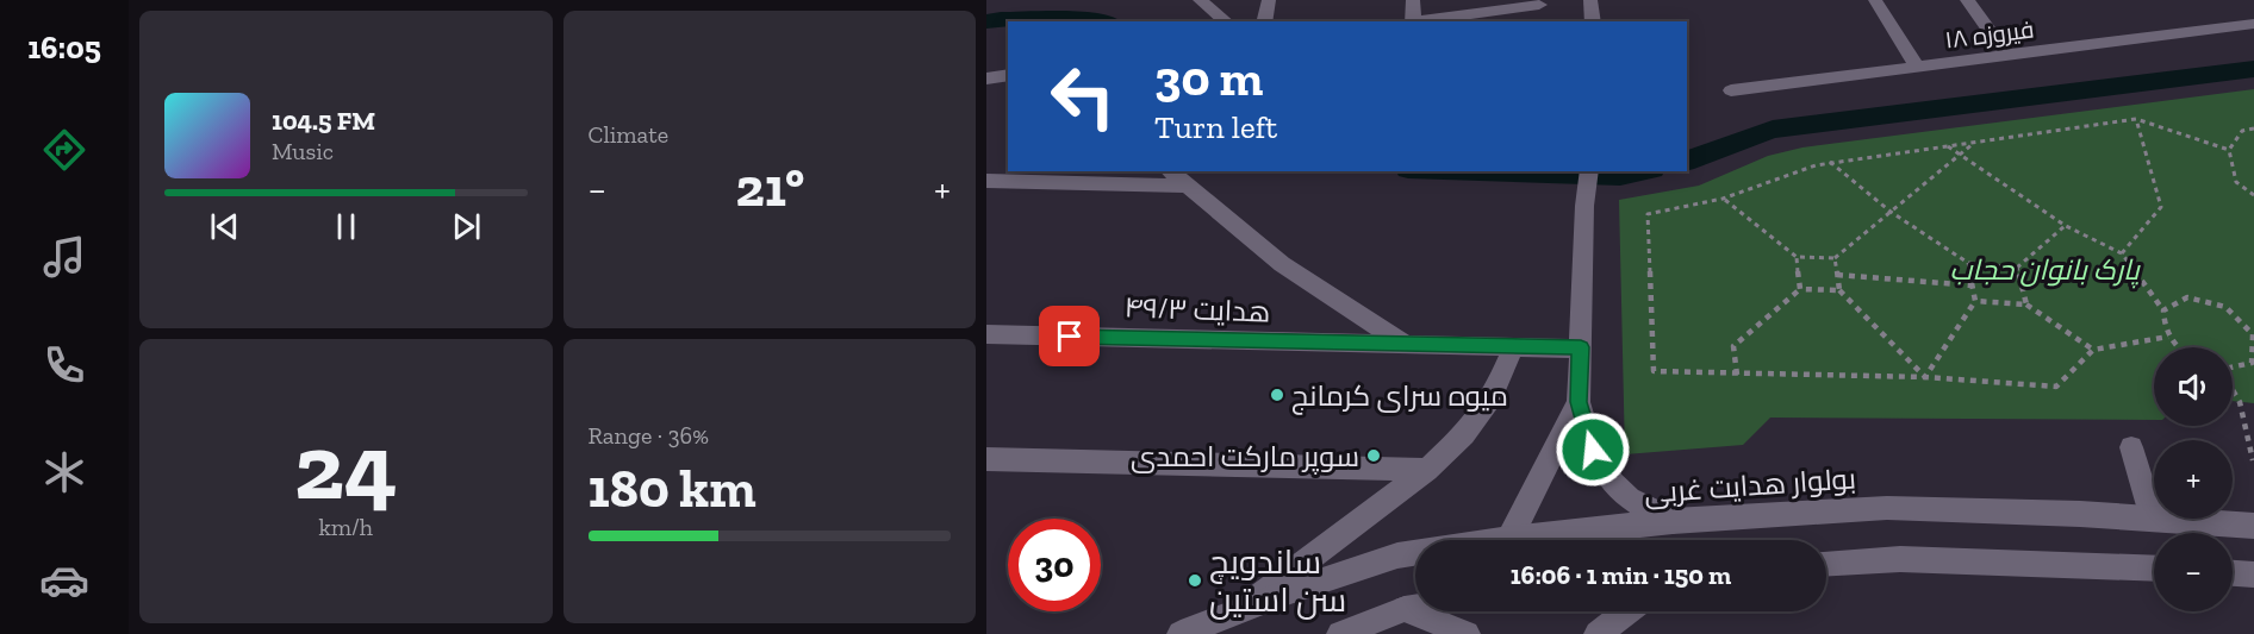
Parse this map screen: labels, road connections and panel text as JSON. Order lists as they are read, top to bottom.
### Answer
{
  "streets": {
    "street": ["فیروزه ۱۸", "هدایت ۴۹/۳", "بولوار هدایت غربی"]
  },
  "parks": ["پارک بانوان حجاب"],
  "places": ["میوه سرای کرمانج", "سوپر مارکت احمدی", "ساندویچ سن استین"],
  "page": {
    "tabs": "16:05",
    "tile": [
      "Climate",
      ["24", "km/h"],
      ["Range · 36%", "180 km"]
    ],
    "turn": ["30 m", "Turn left"],
    "song": ["104.5 FM", "Music"],
    "heat": ["−", "21°", "+"],
    "map_buttons": ["+", "−"],
    "limit": "30",
    "trip": "16:06 · 1 min · 150 m"
  }
}
